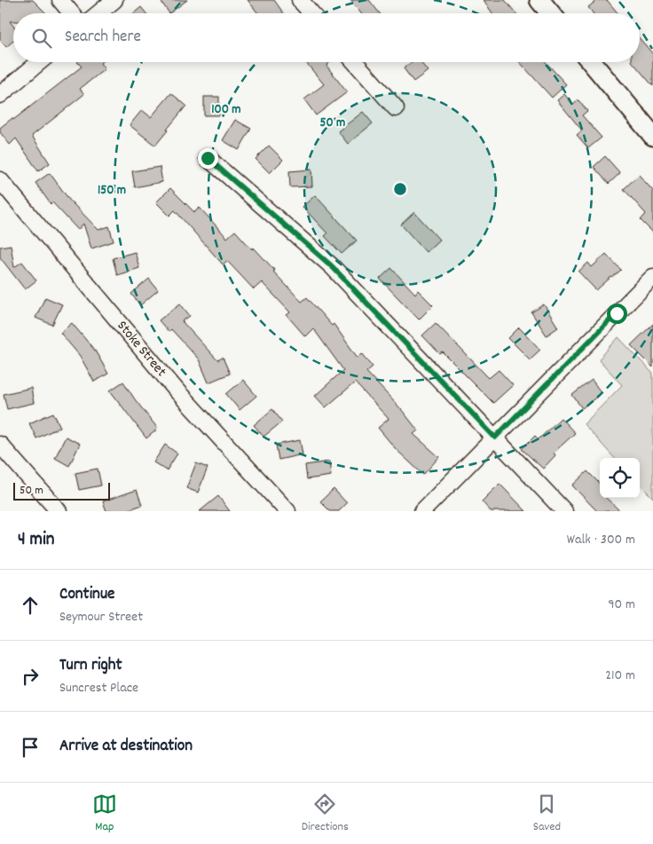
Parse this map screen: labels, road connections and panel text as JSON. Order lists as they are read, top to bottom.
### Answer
{
  "streets": {
    "street": ["Stoke Street"]
  },
  "scale_bar": "50 m",
  "page": {
    "search": "Search here",
    "scale": "50 m",
    "heading": ["4 min", "Walk · 300 m"],
    "list": [
      ["Continue", "Seymour Street", "90 m"],
      ["Turn right", "Suncrest Place", "210 m"],
      "Arrive at destination"
    ],
    "nav": ["Map", "Directions", "Saved"]
  },
  "rings": ["100 m", "50 m", "150 m"]
}
